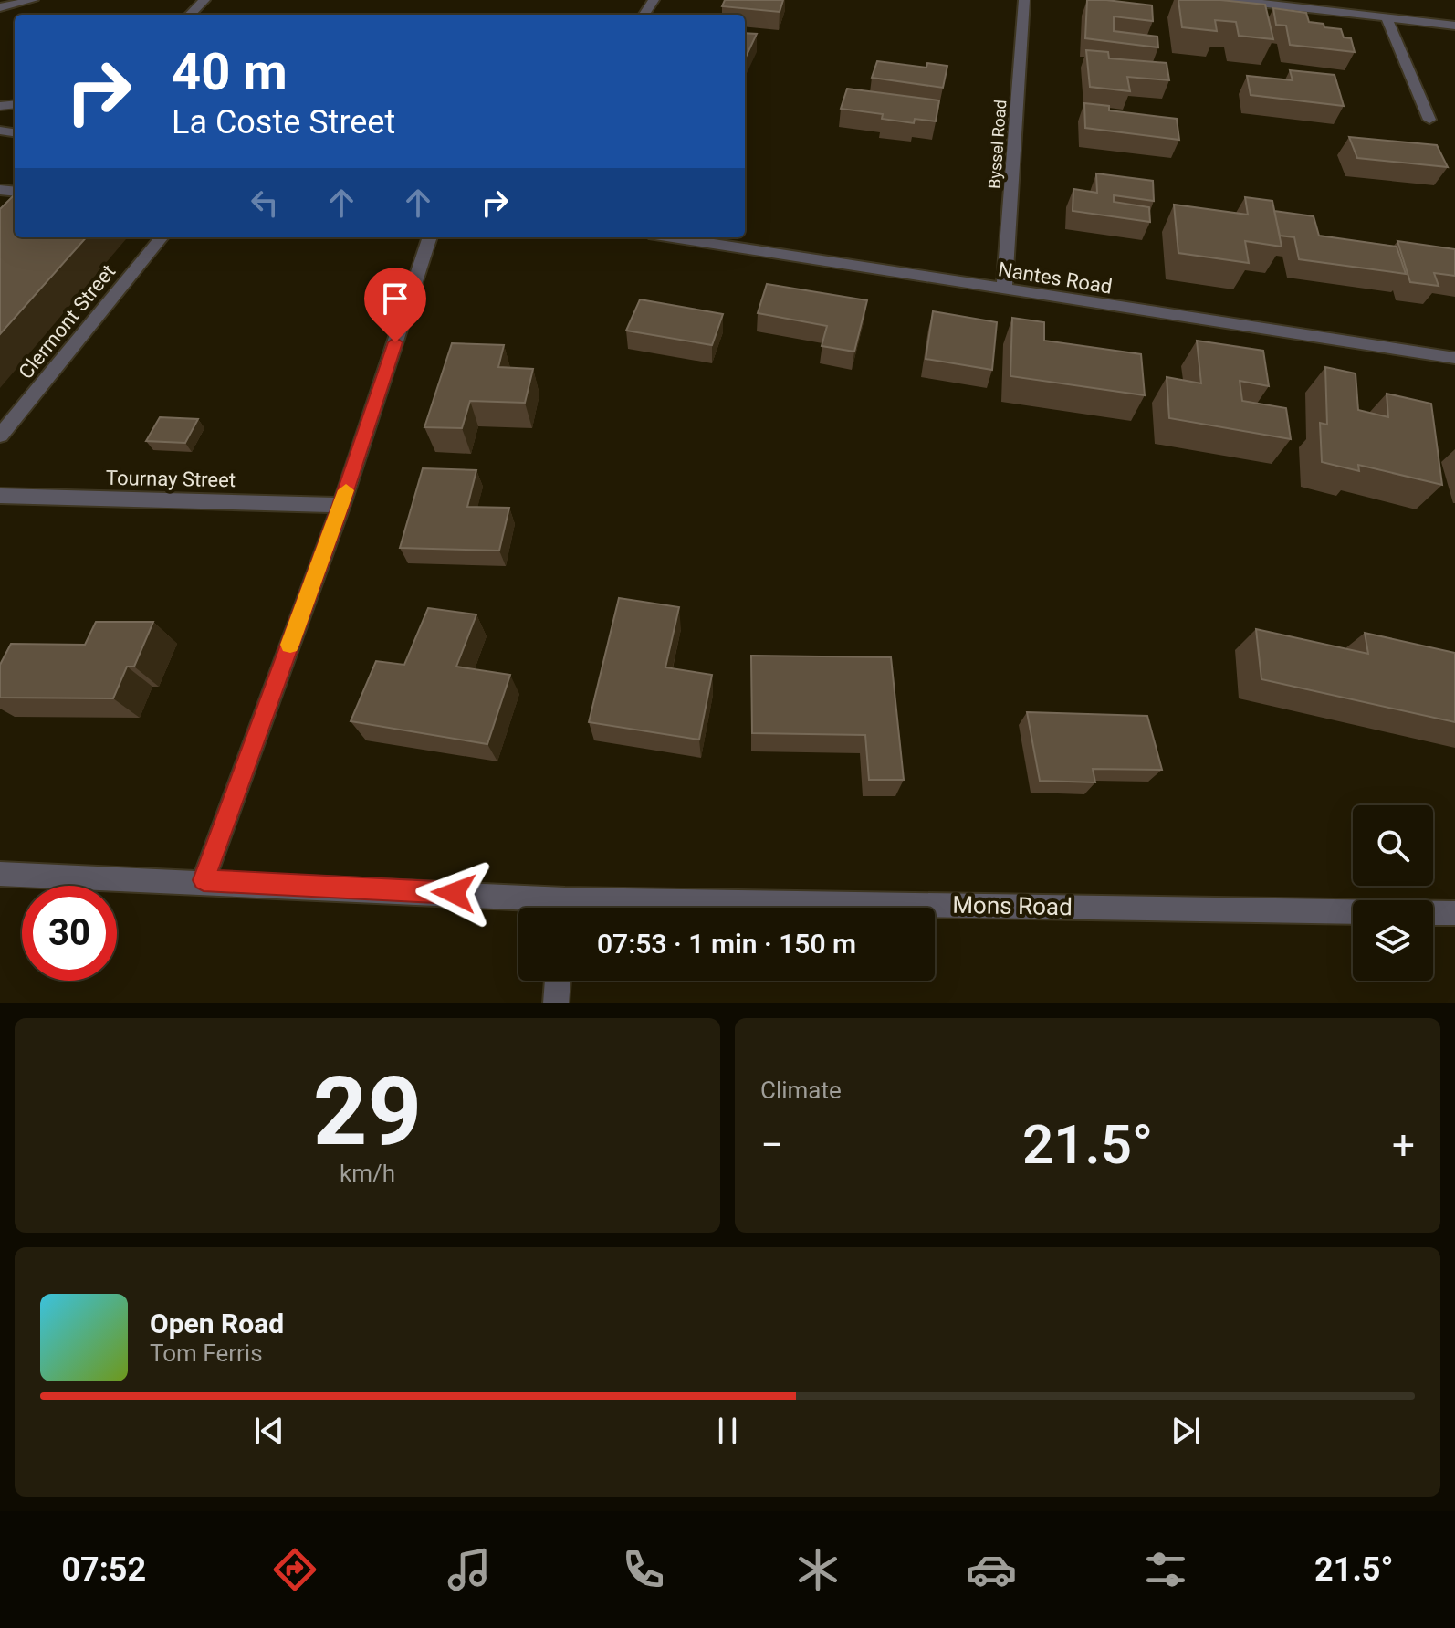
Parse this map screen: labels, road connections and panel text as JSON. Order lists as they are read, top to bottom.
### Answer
{
  "streets": {
    "street": [
      "Byssel Road",
      "Nantes Road",
      "Clermont Street",
      "Tournay Street",
      "Mons Road"
    ]
  },
  "crossings": [
    ["Byssel Road", "Nantes Road"]
  ],
  "page": {
    "turn": ["40 m", "La Coste Street"],
    "limit": "30",
    "trip": "07:53 · 1 min · 150 m",
    "tile": [
      ["29", "km/h"],
      "Climate"
    ],
    "heat": ["−", "21.5°", "+"],
    "song": ["Open Road", "Tom Ferris"],
    "tabs": ["07:52", "21.5°"]
  }
}
